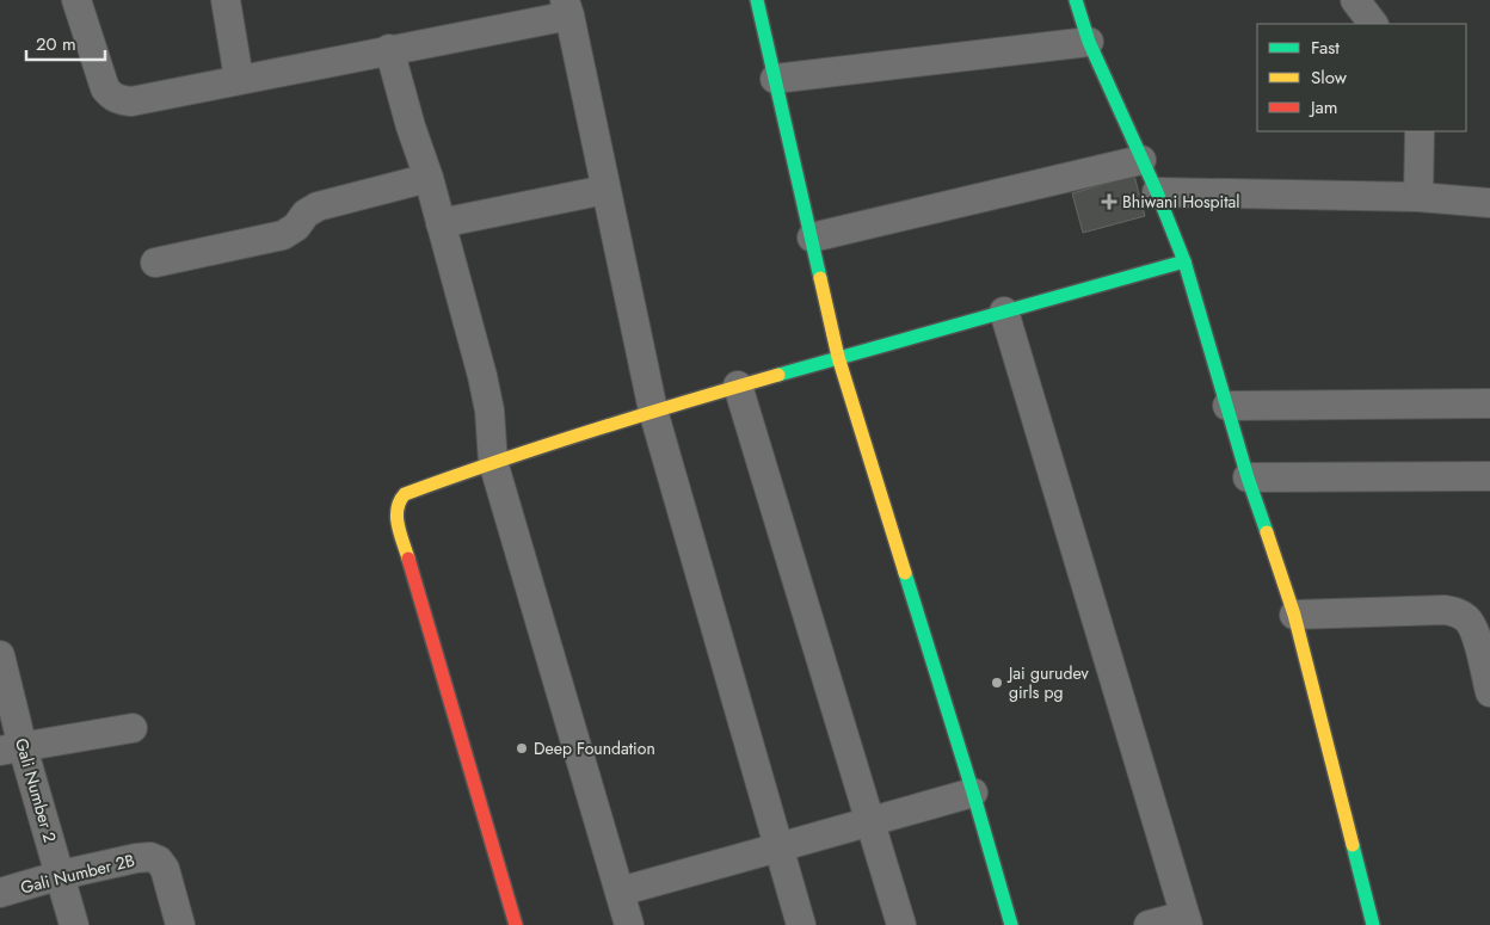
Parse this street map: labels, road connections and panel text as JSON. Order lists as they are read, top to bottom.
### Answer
{
  "streets": {
    "street": ["Gali Number 2", "Gali Number 2B"]
  },
  "crossings": [
    ["Gali Number 2", "Gali Number 2B"]
  ],
  "places": {
    "health": ["Bhiwani Hospital"],
    "other": ["Jai gurudev girls pg", "Deep Foundation"]
  },
  "legend": ["Fast", "Slow", "Jam"],
  "scale_bar": "20 m"
}
